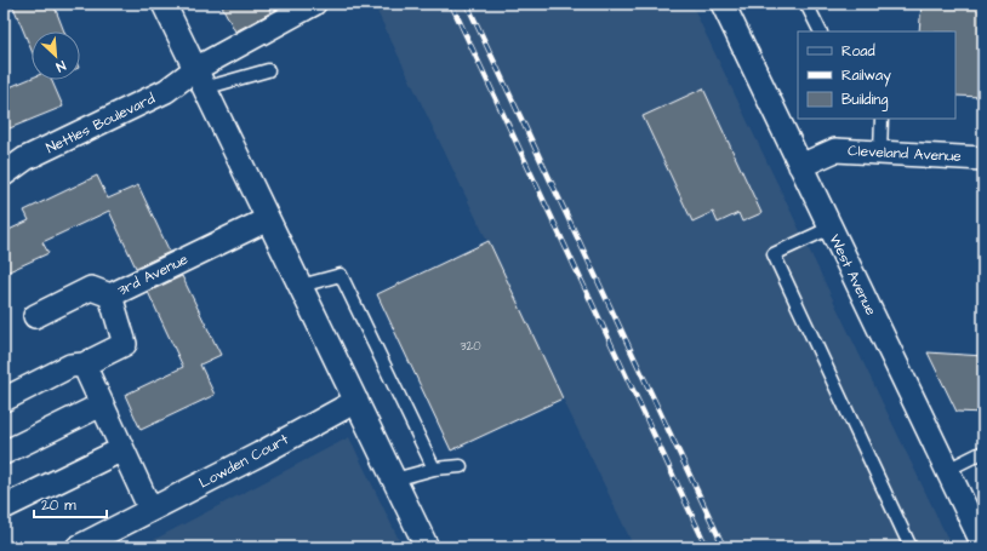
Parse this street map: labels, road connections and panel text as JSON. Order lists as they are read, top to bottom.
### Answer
{
  "streets": {
    "street": [
      "Nettles Boulevard",
      "Cleveland Avenue",
      "3rd Avenue",
      "West Avenue",
      "Lowden Court"
    ]
  },
  "crossings": [
    ["Cleveland Avenue", "West Avenue"]
  ],
  "house_numbers": ["320"],
  "legend": ["Road", "Railway", "Building"],
  "scale_bar": "20 m",
  "north": "bottom right"
}
